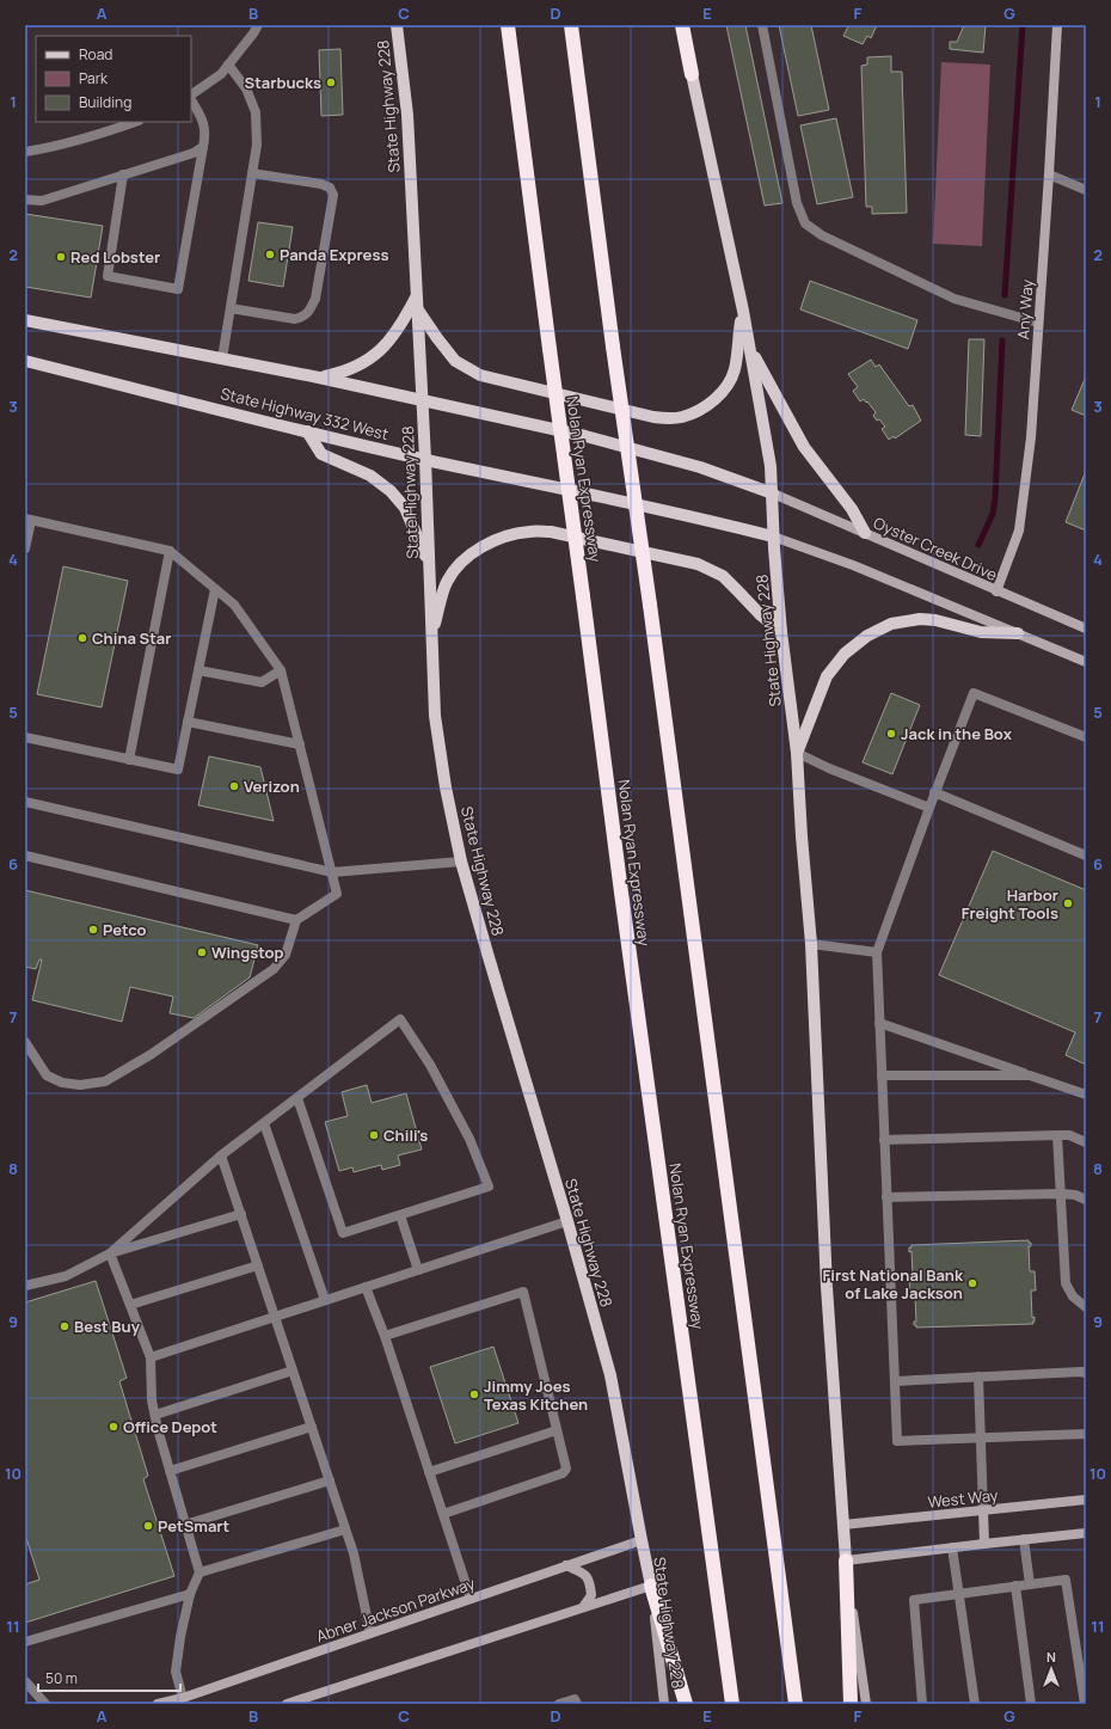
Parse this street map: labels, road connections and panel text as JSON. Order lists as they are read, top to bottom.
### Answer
{
  "streets": {
    "highway": ["Nolan Ryan Expressway"],
    "main road": ["State Highway 228", "State Highway 332 West"],
    "street": [
      "Any Way",
      "Oyster Creek Drive",
      "West Way",
      "Abner Jackson Parkway"
    ]
  },
  "crossings": [
    ["State Highway 228", "State Highway 332 West"],
    ["State Highway 228", "Oyster Creek Drive"],
    ["State Highway 228", "Abner Jackson Parkway"],
    ["Any Way", "Oyster Creek Drive"]
  ],
  "places": [
    "Starbucks",
    "Panda Express",
    "Red Lobster",
    "China Star",
    "Jack in the Box",
    "Verizon",
    "Harbor Freight Tools",
    "Petco",
    "Wingstop",
    "Chili's",
    "First National Bank of Lake Jackson",
    "Best Buy",
    "Jimmy Joes Texas Kitchen",
    "Office Depot",
    "PetSmart"
  ],
  "legend": ["Road", "Park", "Building"],
  "scale_bar": "50 m",
  "north": "top",
  "grid": {
    "columns": [
      "A",
      "B",
      "C",
      "D",
      "E",
      "F",
      "G"
    ],
    "rows": [
      "1",
      "2",
      "3",
      "4",
      "5",
      "6",
      "7",
      "8",
      "9",
      "10",
      "11"
    ]
  }
}
